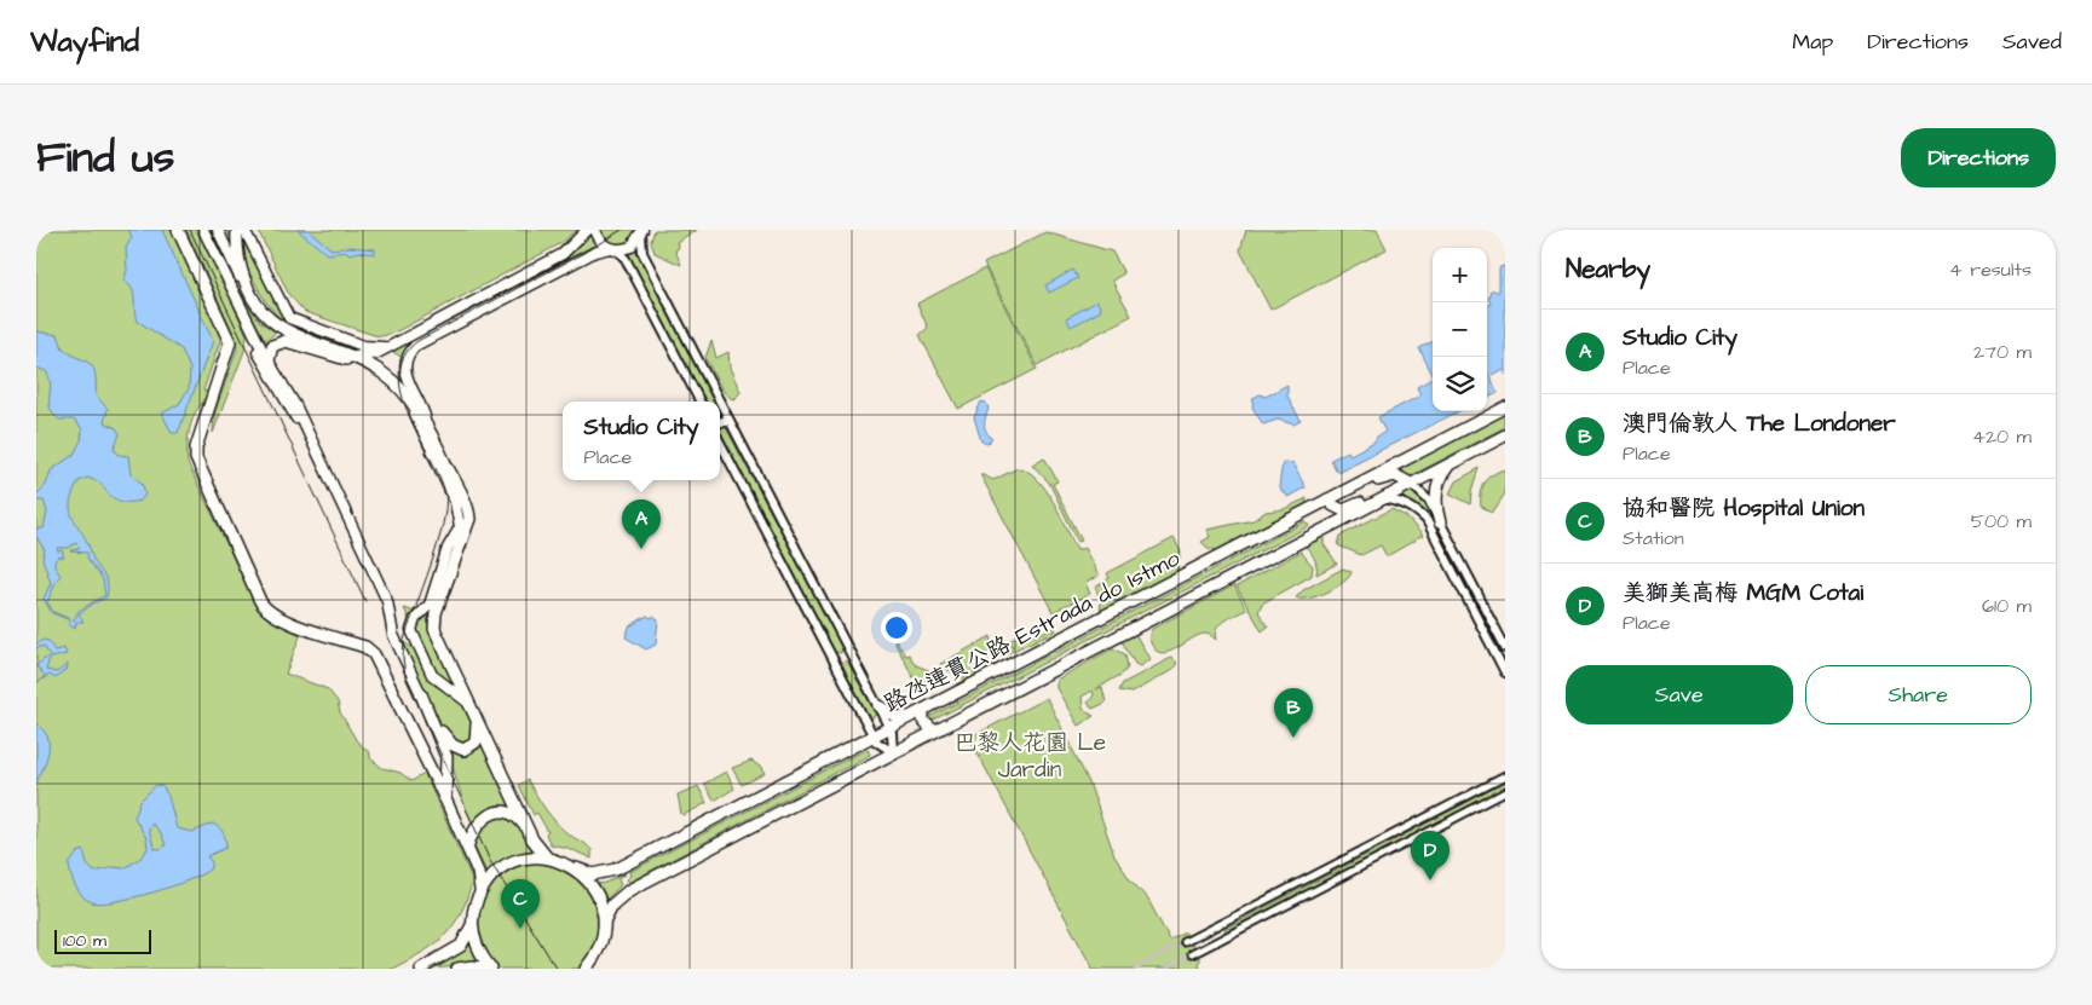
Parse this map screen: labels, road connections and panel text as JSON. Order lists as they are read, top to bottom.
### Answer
{
  "streets": {
    "main road": ["路氹連貫公路 Estrada do Istmo"]
  },
  "parks": ["巴黎人花園 Le Jardin"],
  "scale_bar": "100 m",
  "page": {
    "header": "Wayfind",
    "nav": ["Map", "Directions", "Saved"],
    "title": "Find us",
    "buttons": [
      "Directions",
      ["Save", "Share"]
    ],
    "heading": ["Nearby", "4 results"],
    "map_buttons": ["+", "−"],
    "list": [
      {
        "mark": "A",
        "name": "Studio City",
        "note": "Place",
        "value": "270 m"
      },
      {
        "mark": "B",
        "name": "澳門倫敦人 The Londoner",
        "note": "Place",
        "value": "420 m"
      },
      {
        "mark": "C",
        "name": "協和醫院 Hospital Union",
        "note": "Station",
        "value": "500 m"
      },
      {
        "mark": "D",
        "name": "美獅美高梅 MGM Cotai",
        "note": "Place",
        "value": "610 m"
      }
    ],
    "popup": ["Studio City", "Place"],
    "pins": [
      "A",
      "B",
      "D",
      "C"
    ],
    "scale": "100 m"
  }
}
